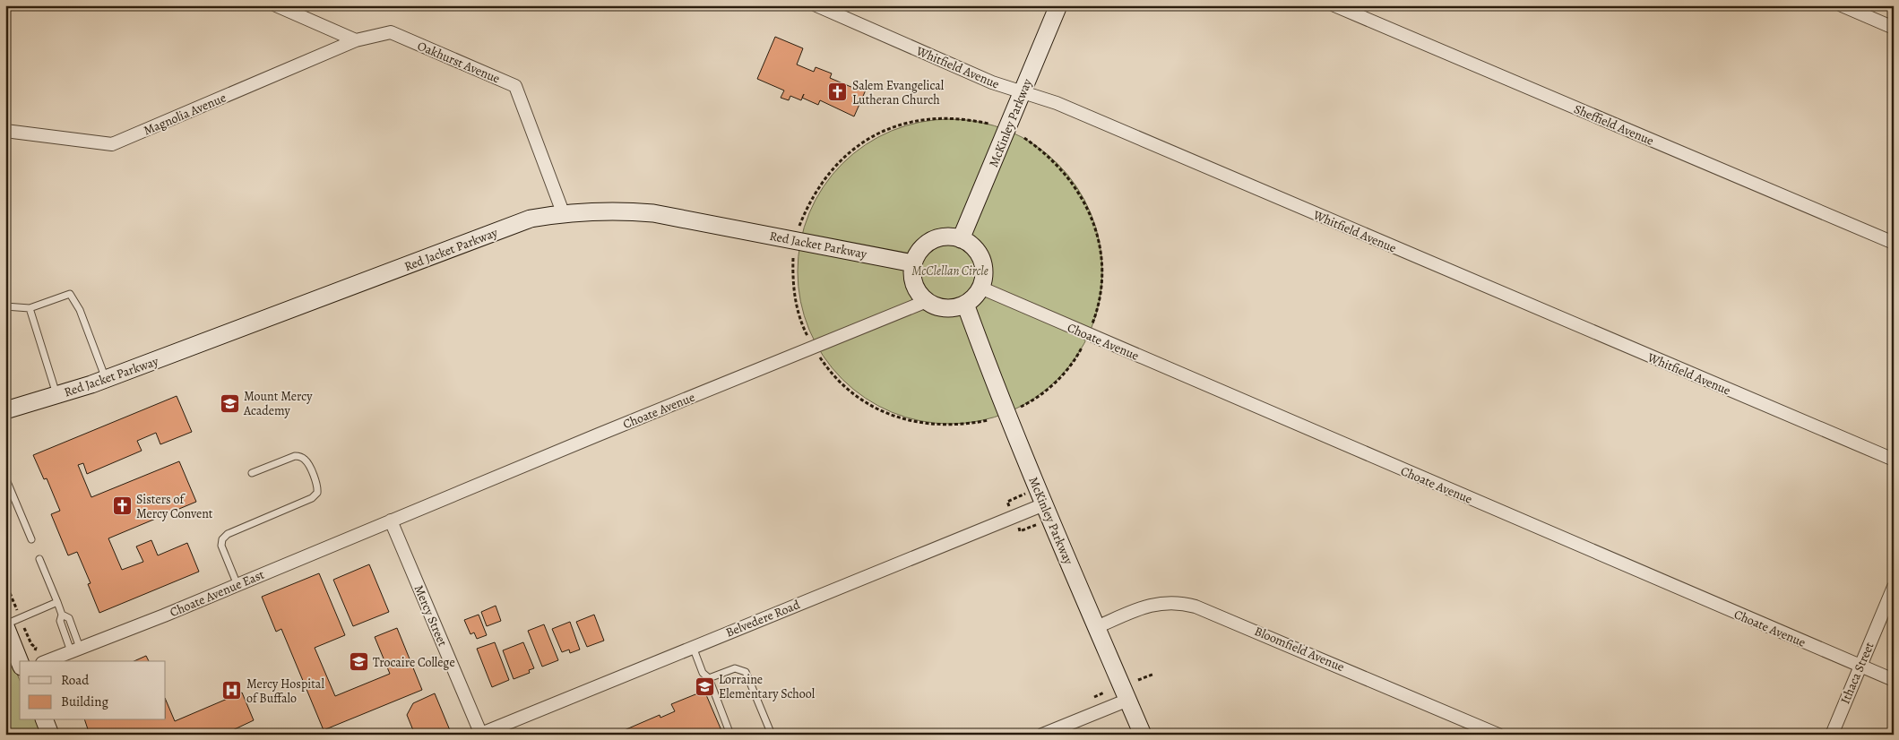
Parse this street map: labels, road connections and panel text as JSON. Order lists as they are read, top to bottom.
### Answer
{
  "streets": {
    "street": [
      "Oakhurst Avenue",
      "Whitfield Avenue",
      "Magnolia Avenue",
      "McKinley Parkway",
      "Sheffield Avenue",
      "Red Jacket Parkway",
      "Choate Avenue",
      "Choate Avenue East",
      "Mercy Street",
      "Belvedere Road",
      "Bloomfield Avenue",
      "Ithaca Street"
    ]
  },
  "crossings": [
    ["Oakhurst Avenue", "Magnolia Avenue"],
    ["Oakhurst Avenue", "Red Jacket Parkway"],
    ["Whitfield Avenue", "McKinley Parkway"],
    ["McKinley Parkway", "Red Jacket Parkway"],
    ["McKinley Parkway", "Choate Avenue"],
    ["McKinley Parkway", "Belvedere Road"],
    ["McKinley Parkway", "Bloomfield Avenue"],
    ["Red Jacket Parkway", "Choate Avenue"],
    ["Choate Avenue", "Choate Avenue East"],
    ["Choate Avenue", "Mercy Street"],
    ["Choate Avenue", "Ithaca Street"],
    ["Choate Avenue East", "Mercy Street"],
    ["Mercy Street", "Belvedere Road"]
  ],
  "parks": ["McClellan Circle"],
  "places": {
    "church": ["Salem Evangelical Lutheran Church", "Sisters of Mercy Convent"],
    "school or university": ["Mount Mercy Academy", "Trocaire College", "Lorraine Elementary School"],
    "hospital": ["Mercy Hospital of Buffalo"]
  },
  "legend": ["Road", "Building"]
}
